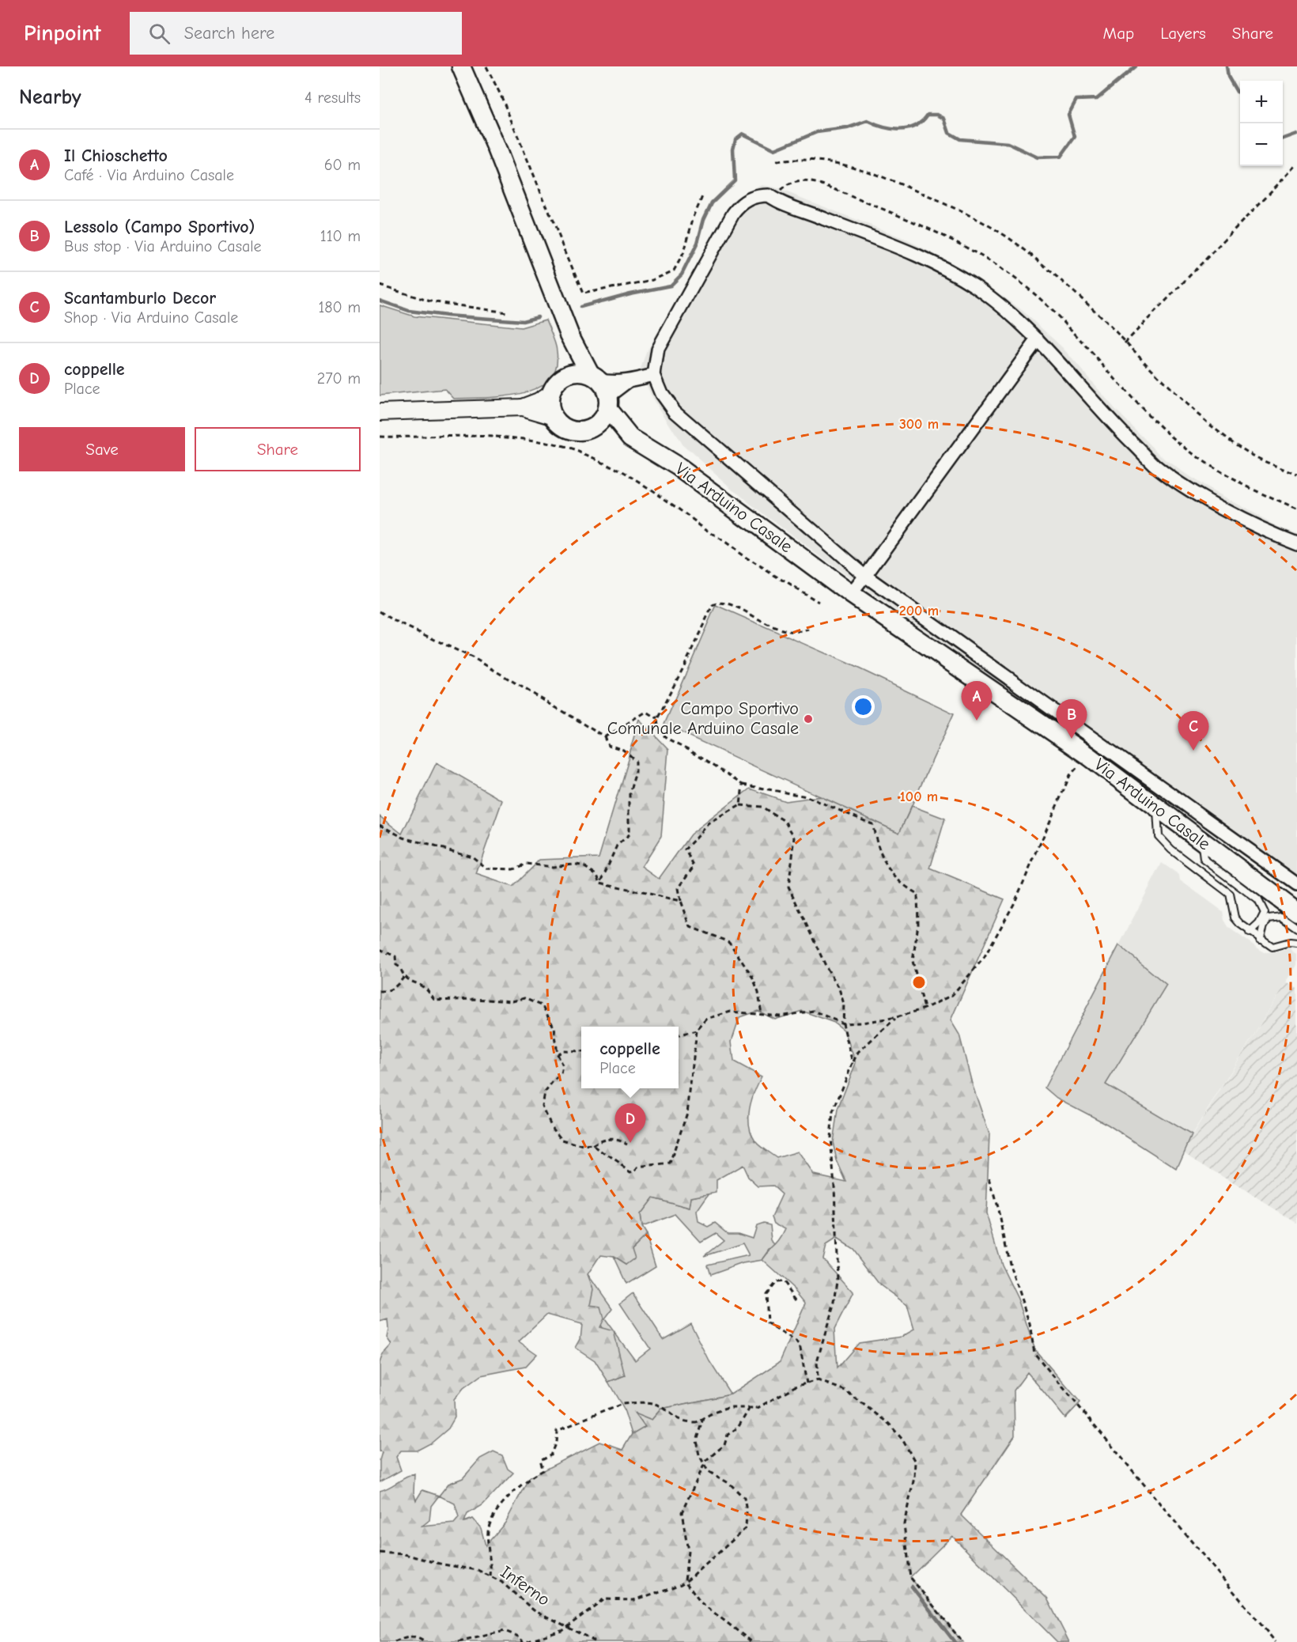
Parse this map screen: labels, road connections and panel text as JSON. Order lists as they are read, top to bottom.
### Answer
{
  "streets": {
    "main road": ["Via Arduino Casale"],
    "path": ["Inferno"]
  },
  "places": ["Campo Sportivo Comunale Arduino Casale"],
  "page": {
    "header": "Pinpoint",
    "search": "Search here",
    "nav": ["Map", "Layers", "Share"],
    "heading": ["Nearby", "4 results"],
    "map_buttons": ["+", "−"],
    "list": [
      {
        "mark": "A",
        "name": "Il Chioschetto",
        "note": "Café · Via Arduino Casale",
        "value": "60 m"
      },
      {
        "mark": "B",
        "name": "Lessolo (Campo Sportivo)",
        "note": "Bus stop · Via Arduino Casale",
        "value": "110 m"
      },
      {
        "mark": "C",
        "name": "Scantamburlo Decor",
        "note": "Shop · Via Arduino Casale",
        "value": "180 m"
      },
      {
        "mark": "D",
        "name": "coppelle",
        "note": "Place",
        "value": "270 m"
      }
    ],
    "buttons": ["Save", "Share"],
    "pins": [
      "A",
      "B",
      "C",
      "D"
    ],
    "popup": ["coppelle", "Place"]
  },
  "rings": ["300 m", "200 m", "100 m"]
}
